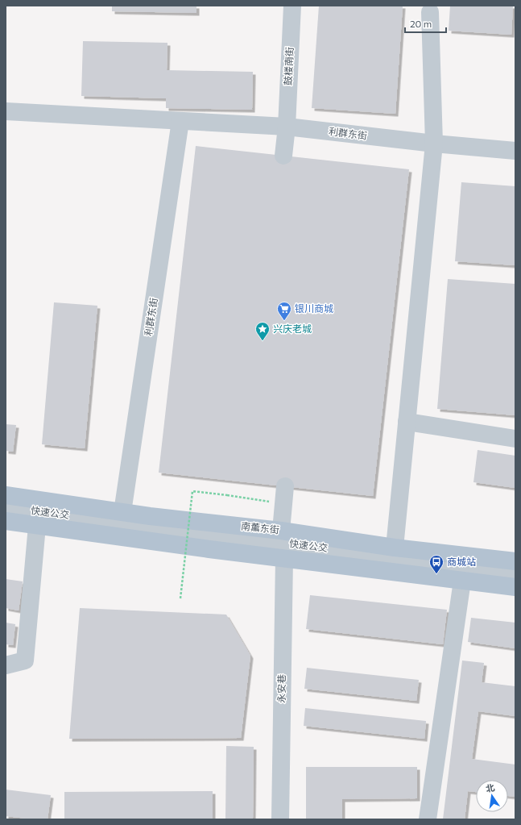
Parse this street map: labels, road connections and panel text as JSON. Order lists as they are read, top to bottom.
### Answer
{
  "streets": {
    "main road": ["南薰东街"],
    "street": [
      "鼓楼南街",
      "利群东街",
      "快速公交",
      "永安巷"
    ]
  },
  "crossings": [
    ["鼓楼南街", "利群东街"],
    ["利群东街", "南薰东街"]
  ],
  "places": {
    "supermarket": ["银川商城"],
    "place": ["兴庆老城"],
    "bus stop": ["商城站"]
  },
  "scale_bar": "20 m",
  "north": "top"
}
